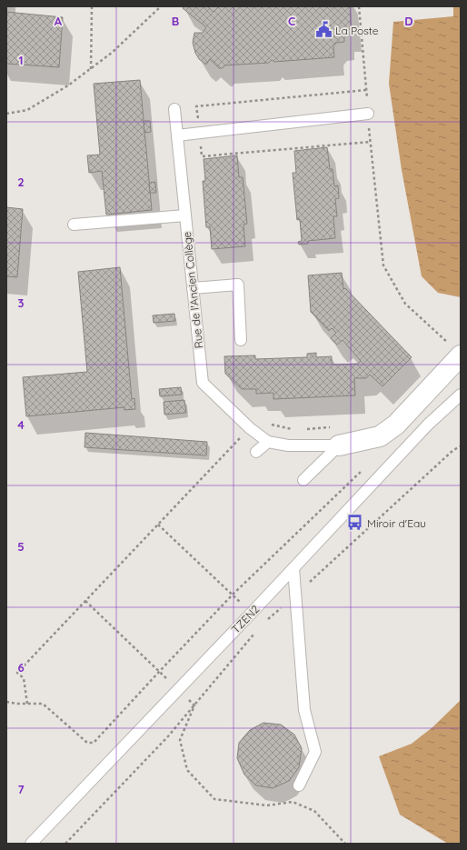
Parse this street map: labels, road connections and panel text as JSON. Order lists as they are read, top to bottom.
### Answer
{
  "streets": {
    "lane": ["Rue de l'Ancien Collège", "TZEN2"]
  },
  "places": {
    "public building": ["La Poste"],
    "bus stop": ["Miroir d'Eau"]
  },
  "grid": {
    "columns": [
      "A",
      "B",
      "C",
      "D"
    ],
    "rows": [
      "1",
      "2",
      "3",
      "4",
      "5",
      "6",
      "7"
    ]
  }
}
